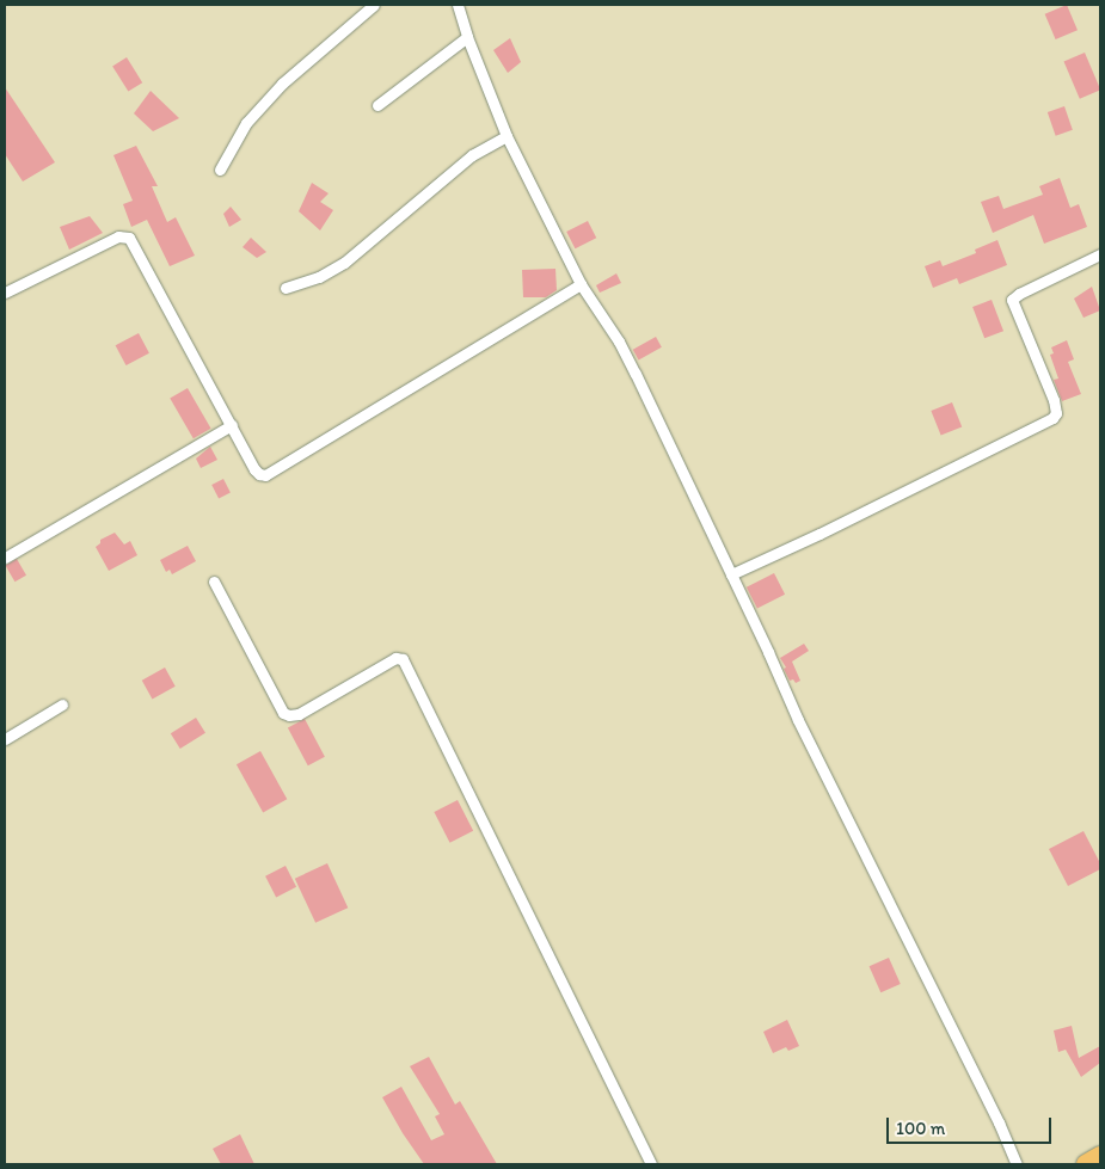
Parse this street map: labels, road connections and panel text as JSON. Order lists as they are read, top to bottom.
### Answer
{
  "scale_bar": "100 m"
}
